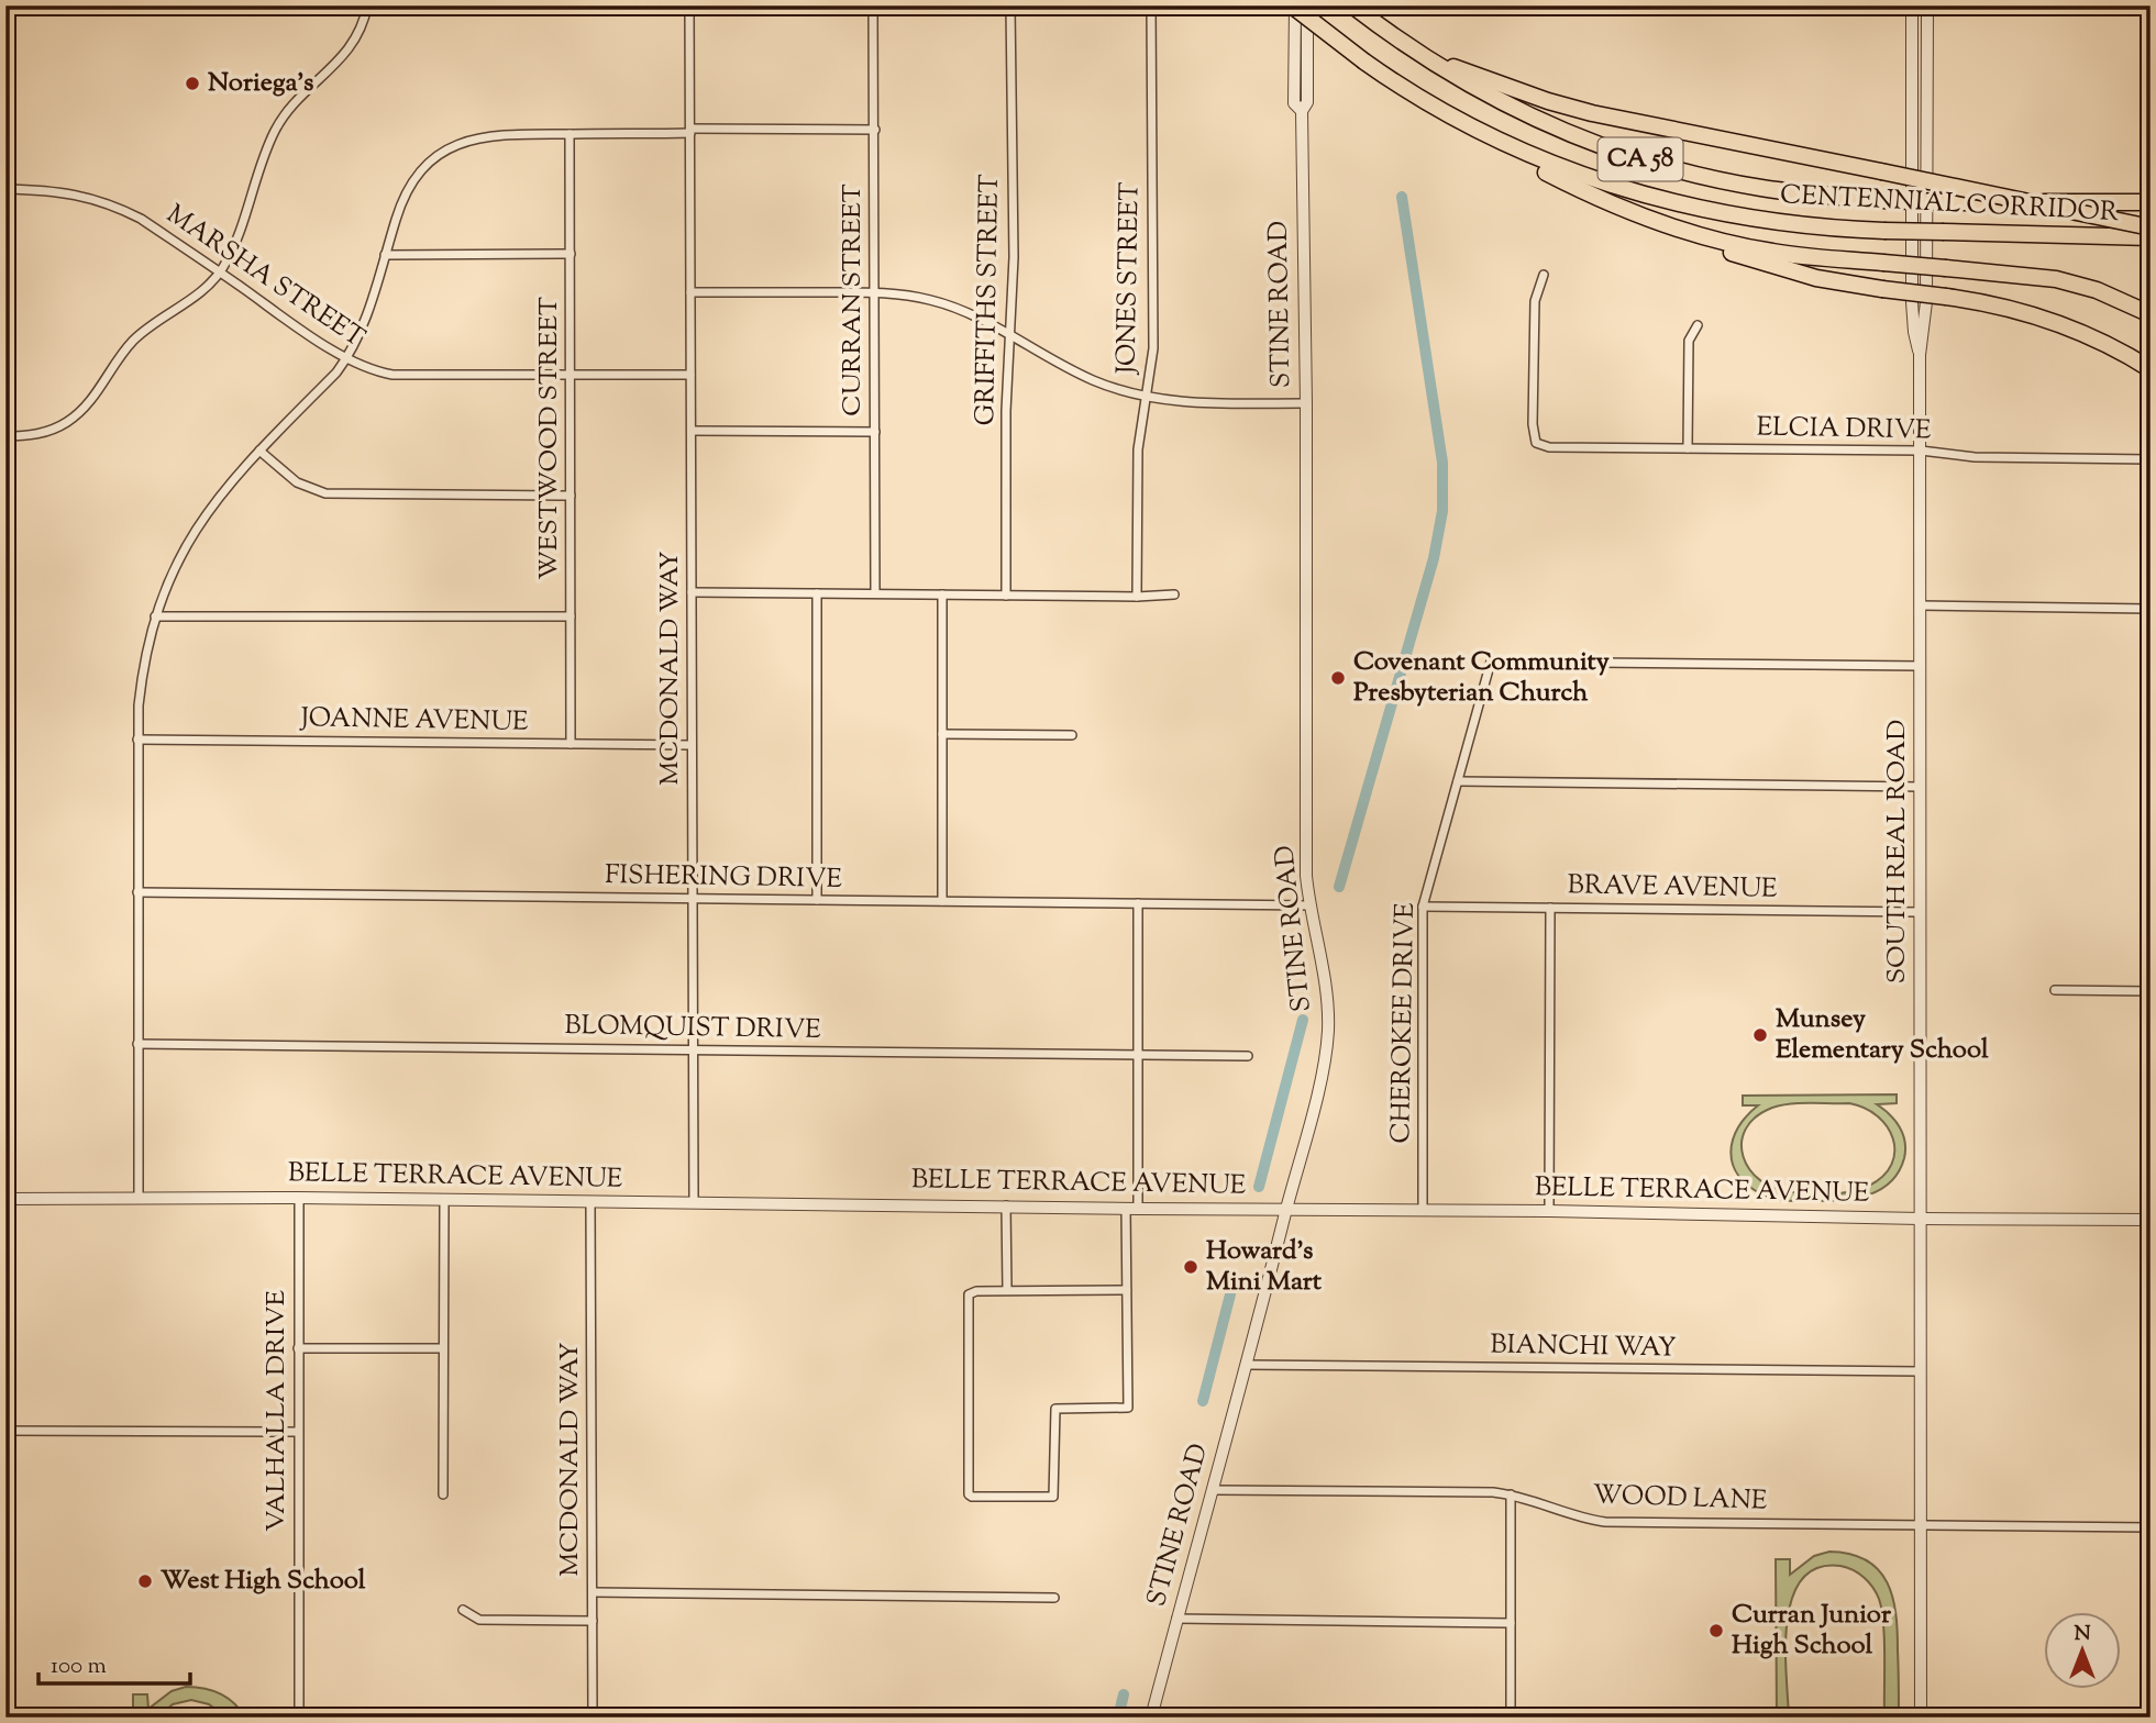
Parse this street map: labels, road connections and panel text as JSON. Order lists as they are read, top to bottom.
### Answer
{
  "streets": {
    "highway": ["CA 58", "CENTENNIAL CORRIDOR"],
    "street": [
      "MARSHA STREET",
      "JONES STREET",
      "CURRAN STREET",
      "GRIFFITHS STREET",
      "STINE ROAD",
      "ELCIA DRIVE",
      "WESTWOOD STREET",
      "MCDONALD WAY",
      "JOANNE AVENUE",
      "SOUTH REAL ROAD",
      "FISHERING DRIVE",
      "BRAVE AVENUE",
      "CHEROKEE DRIVE",
      "BLOMQUIST DRIVE",
      "BELLE TERRACE AVENUE",
      "BIANCHI WAY",
      "VALHALLA DRIVE",
      "WOOD LANE"
    ]
  },
  "crossings": [
    ["CENTENNIAL CORRIDOR", "STINE ROAD"],
    ["MARSHA STREET", "WESTWOOD STREET"],
    ["MARSHA STREET", "MCDONALD WAY"],
    ["STINE ROAD", "FISHERING DRIVE"],
    ["STINE ROAD", "BELLE TERRACE AVENUE"],
    ["STINE ROAD", "BIANCHI WAY"],
    ["STINE ROAD", "WOOD LANE"],
    ["ELCIA DRIVE", "SOUTH REAL ROAD"],
    ["WESTWOOD STREET", "JOANNE AVENUE"],
    ["MCDONALD WAY", "JOANNE AVENUE"],
    ["MCDONALD WAY", "FISHERING DRIVE"],
    ["MCDONALD WAY", "BLOMQUIST DRIVE"],
    ["MCDONALD WAY", "BELLE TERRACE AVENUE"],
    ["SOUTH REAL ROAD", "BRAVE AVENUE"],
    ["SOUTH REAL ROAD", "CHEROKEE DRIVE"],
    ["SOUTH REAL ROAD", "BELLE TERRACE AVENUE"],
    ["SOUTH REAL ROAD", "BIANCHI WAY"],
    ["SOUTH REAL ROAD", "WOOD LANE"],
    ["BRAVE AVENUE", "CHEROKEE DRIVE"],
    ["CHEROKEE DRIVE", "BELLE TERRACE AVENUE"],
    ["BELLE TERRACE AVENUE", "VALHALLA DRIVE"]
  ],
  "places": [
    "Noriega's",
    "Covenant Community Presbyterian Church",
    "Munsey Elementary School",
    "Howard's Mini Mart",
    "West High School",
    "Curran Junior High School"
  ],
  "scale_bar": "100 m",
  "north": "top"
}
